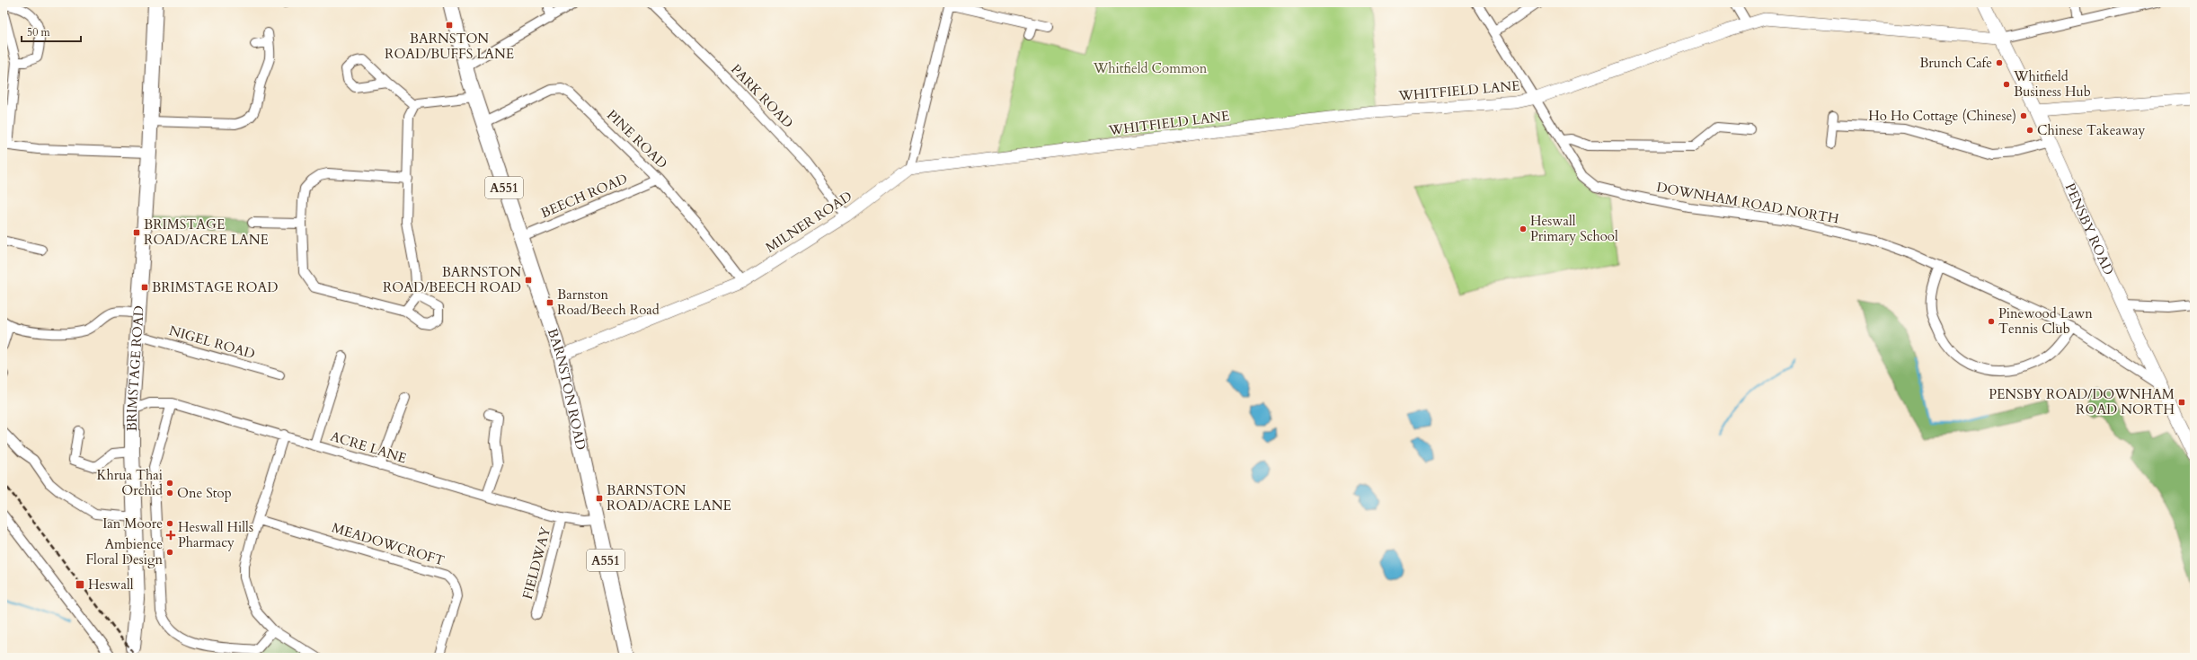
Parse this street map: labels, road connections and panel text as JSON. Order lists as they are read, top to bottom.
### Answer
{
  "streets": {
    "main road": [
      "A551",
      "PENSBY ROAD",
      "BRIMSTAGE ROAD",
      "BARNSTON ROAD"
    ],
    "street": [
      "WHITFIELD LANE",
      "PARK ROAD",
      "PINE ROAD",
      "BEECH ROAD",
      "DOWNHAM ROAD NORTH",
      "MILNER ROAD",
      "NIGEL ROAD",
      "ACRE LANE",
      "MEADOWCROFT",
      "FIELDWAY"
    ]
  },
  "crossings": [
    ["WHITFIELD LANE", "DOWNHAM ROAD NORTH"],
    ["WHITFIELD LANE", "MILNER ROAD"],
    ["WHITFIELD LANE", "PENSBY ROAD"],
    ["PARK ROAD", "MILNER ROAD"],
    ["PINE ROAD", "BEECH ROAD"],
    ["PINE ROAD", "MILNER ROAD"],
    ["PINE ROAD", "BARNSTON ROAD"],
    ["BEECH ROAD", "BARNSTON ROAD"],
    ["DOWNHAM ROAD NORTH", "PENSBY ROAD"],
    ["MILNER ROAD", "BARNSTON ROAD"],
    ["NIGEL ROAD", "BRIMSTAGE ROAD"],
    ["BRIMSTAGE ROAD", "ACRE LANE"],
    ["BARNSTON ROAD", "ACRE LANE"],
    ["ACRE LANE", "FIELDWAY"]
  ],
  "parks": ["Whitfield Common"],
  "places": {
    "transit": [
      "BARNSTON ROAD/BUFFS LANE",
      "BRIMSTAGE ROAD/ACRE LANE",
      "BARNSTON ROAD/BEECH ROAD",
      "BRIMSTAGE ROAD",
      "Barnston Road/Beech Road",
      "PENSBY ROAD/DOWNHAM ROAD NORTH",
      "BARNSTON ROAD/ACRE LANE",
      "Heswall"
    ],
    "other": [
      "Brunch Cafe",
      "Whitfield Business Hub",
      "Ho Ho Cottage (Chinese)",
      "Chinese Takeaway",
      "Heswall Primary School",
      "Pinewood Lawn Tennis Club",
      "Khrua Thai Orchid",
      "One Stop",
      "Ian Moore",
      "Ambience Floral Design"
    ],
    "health": ["Heswall Hills Pharmacy"]
  },
  "scale_bar": "50 m"
}
